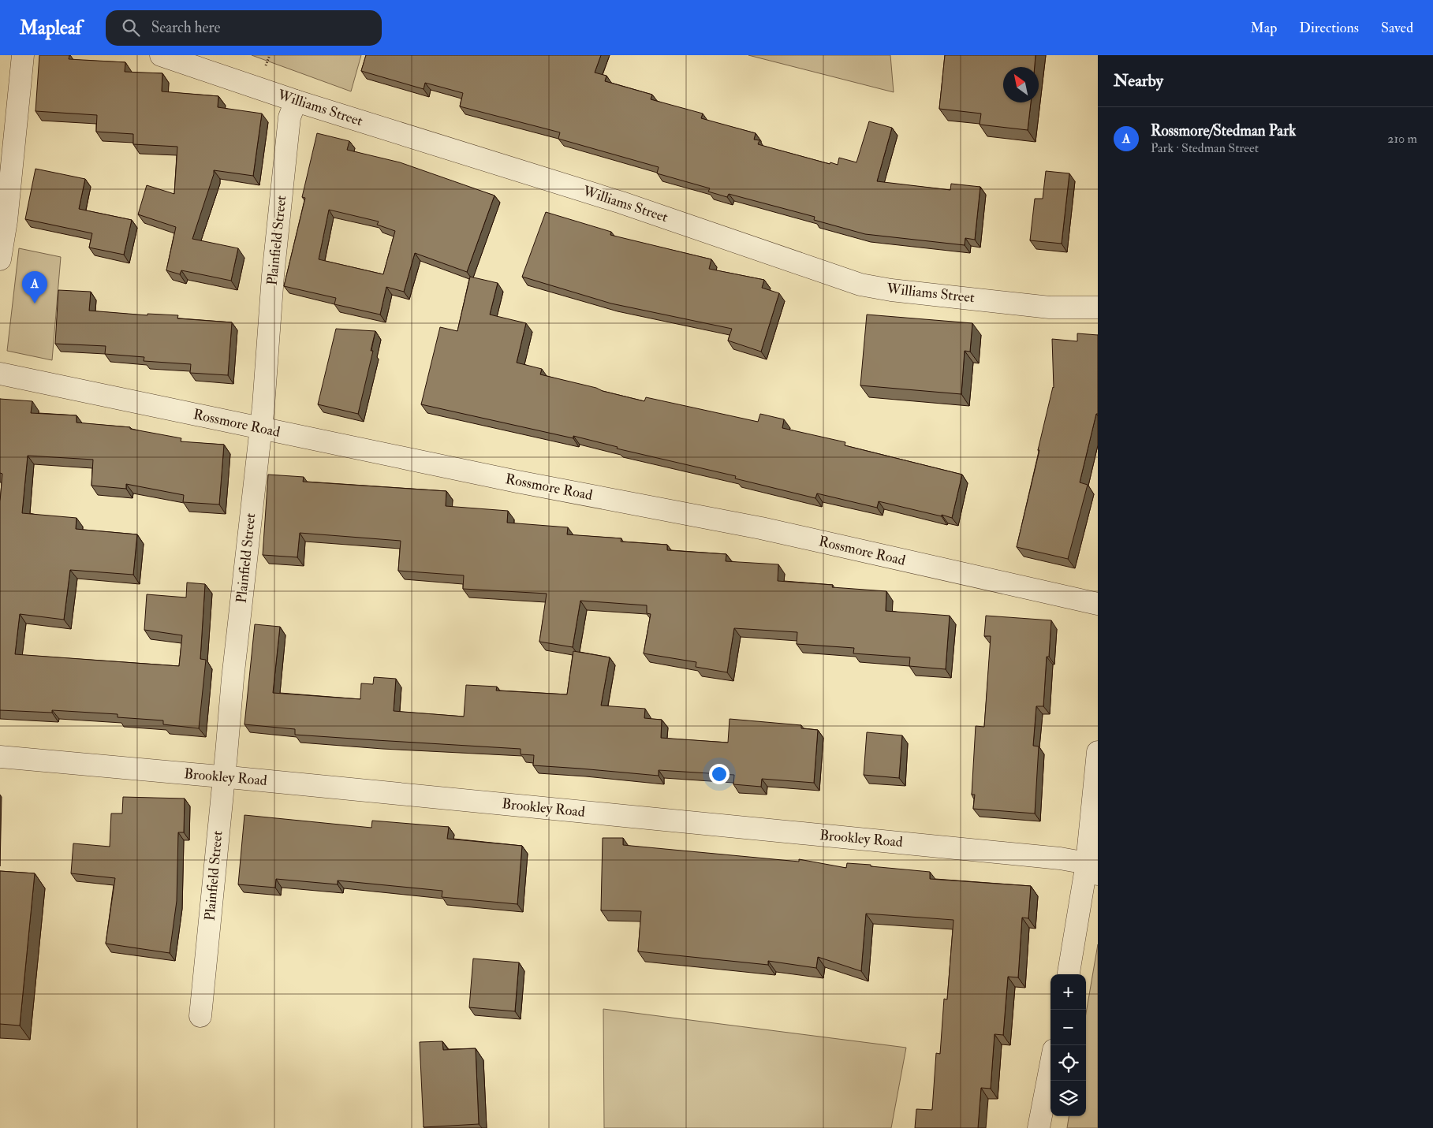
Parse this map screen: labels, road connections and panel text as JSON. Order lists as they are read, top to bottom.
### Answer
{
  "streets": {
    "street": [
      "Williams Street",
      "Plainfield Street",
      "Rossmore Road",
      "Brookley Road"
    ]
  },
  "crossings": [
    ["Williams Street", "Plainfield Street"],
    ["Plainfield Street", "Rossmore Road"],
    ["Plainfield Street", "Brookley Road"]
  ],
  "north": "top left",
  "page": {
    "header": "Mapleaf",
    "search": "Search here",
    "nav": ["Map", "Directions", "Saved"],
    "heading": "Nearby",
    "list": [
      {
        "mark": "A",
        "name": "Rossmore/Stedman Park",
        "note": "Park · Stedman Street",
        "value": "210 m"
      }
    ],
    "pins": "A",
    "map_buttons": ["+", "−"]
  }
}
